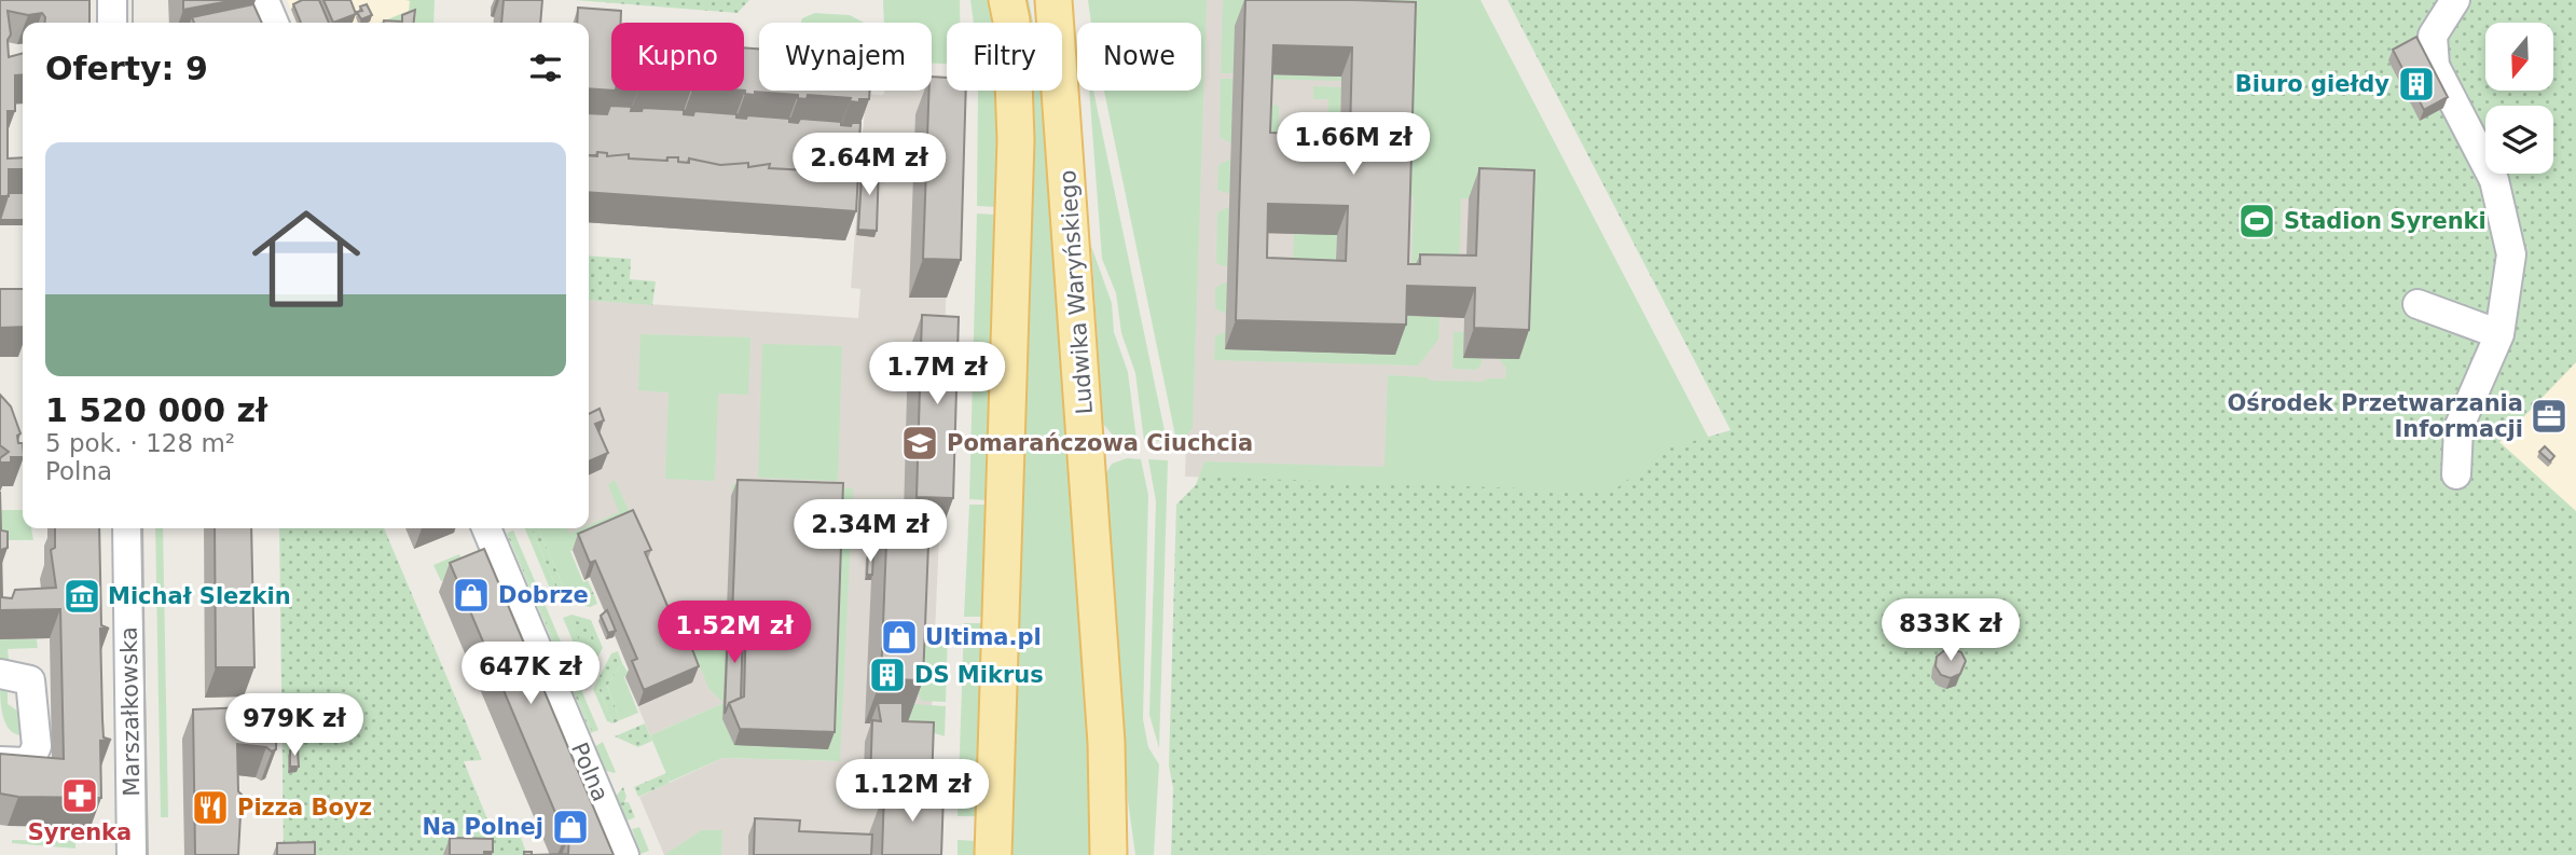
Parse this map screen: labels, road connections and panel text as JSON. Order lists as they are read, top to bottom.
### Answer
{
  "streets": {
    "main road": ["Ludwika Waryńskiego"],
    "street": ["Marszałkowska", "Polna"]
  },
  "places": {
    "building": ["Biuro giełdy", "DS Mikrus"],
    "sports": ["Stadion Syrenki"],
    "office": ["Ośrodek Przetwarzania Informacji"],
    "school or university": ["Pomarańczowa Ciuchcia"],
    "shop": ["Dobrze", "Ultima.pl", "Na Polnej"],
    "museum": ["Michał Slezkin"],
    "pharmacy": ["Syrenka"],
    "restaurant": ["Pizza Boyz"]
  },
  "north": "bottom",
  "page": {
    "chip": [
      "Kupno",
      "Wynajem",
      "Filtry",
      "Nowe"
    ],
    "heading": "Oferty: 9",
    "price": [
      "1.66M zł",
      "2.64M zł",
      "1.7M zł",
      "2.34M zł",
      "833K zł",
      "1.52M zł",
      "647K zł",
      "979K zł",
      "1.12M zł"
    ],
    "list": [
      {
        "name": "1 520 000 zł",
        "note": "5 pok. · 128 m² · Polna"
      }
    ]
  }
}
